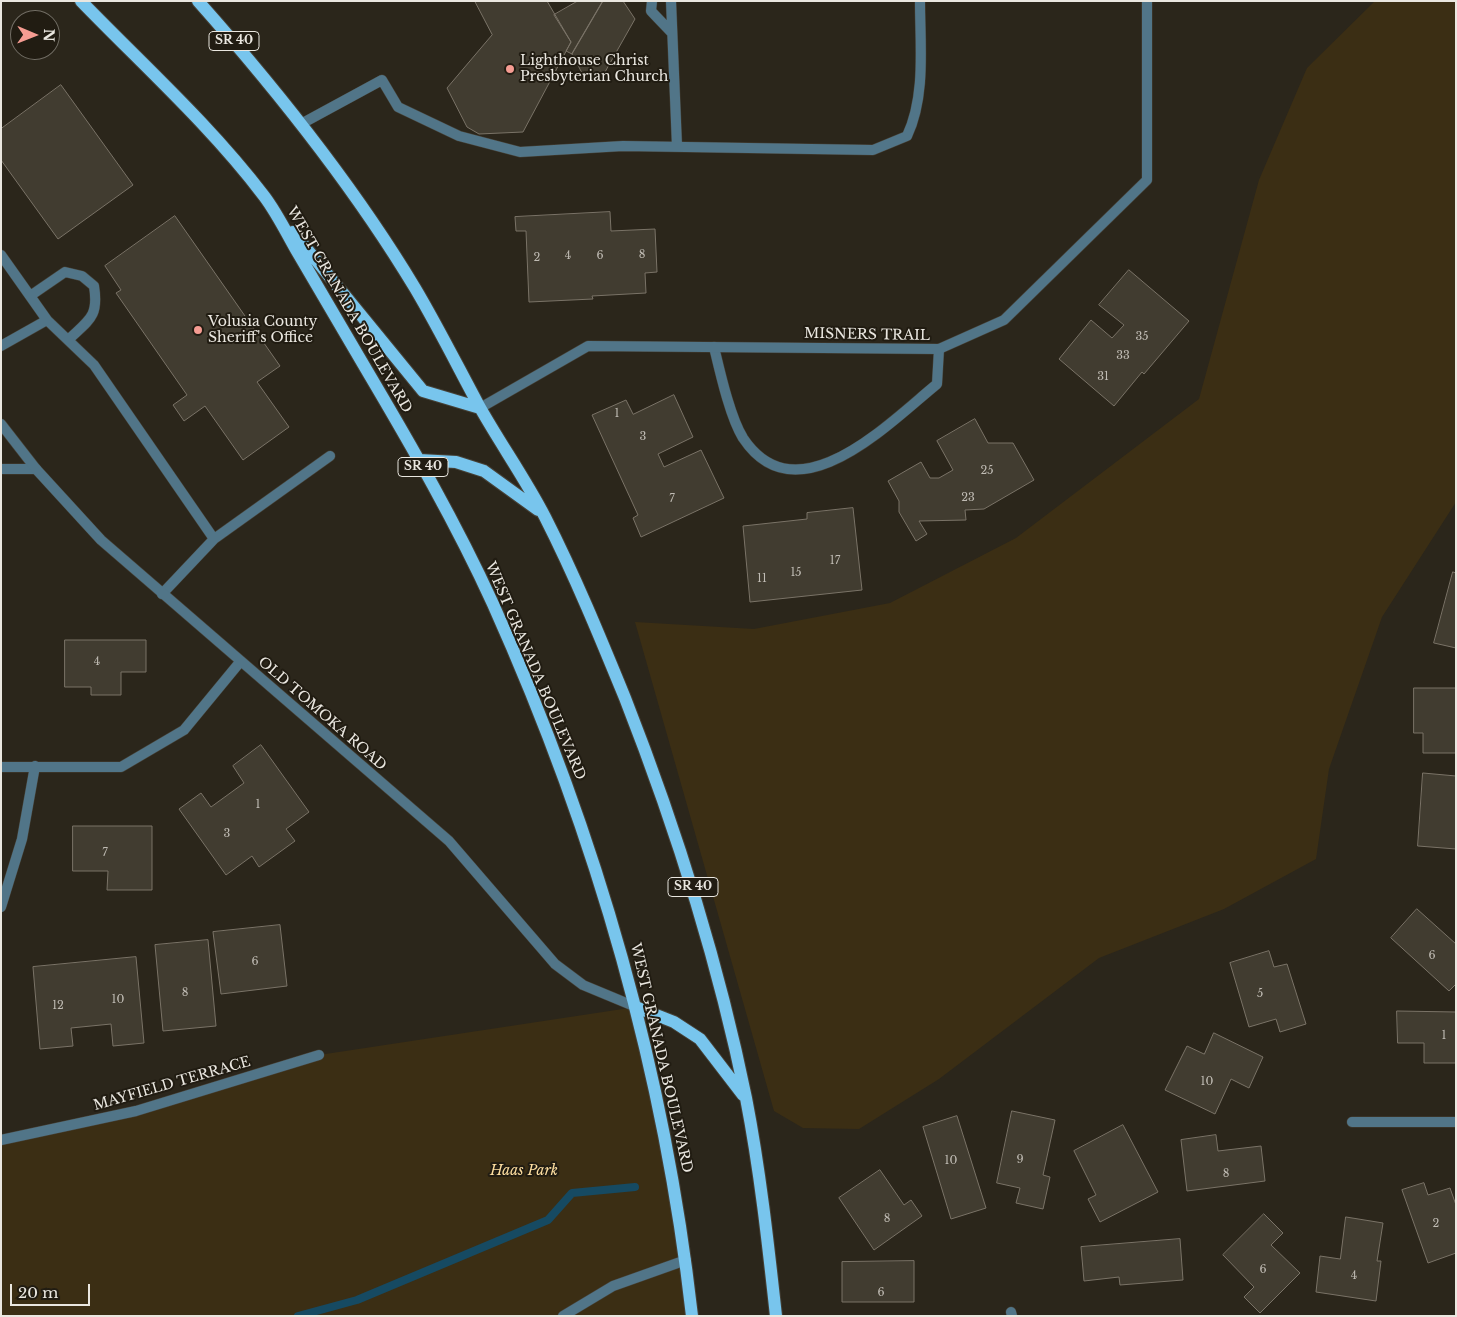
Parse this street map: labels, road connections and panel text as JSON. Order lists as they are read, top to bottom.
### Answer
{
  "streets": {
    "main road": ["SR 40", "WEST GRANADA BOULEVARD"],
    "street": ["MISNERS TRAIL", "OLD TOMOKA ROAD", "MAYFIELD TERRACE"]
  },
  "crossings": [
    ["SR 40", "MISNERS TRAIL"],
    ["WEST GRANADA BOULEVARD", "OLD TOMOKA ROAD"]
  ],
  "parks": ["Haas Park"],
  "places": ["Lighthouse Christ Presbyterian Church", "Volusia County Sheriff's Office"],
  "house_numbers": [
    "8",
    "4",
    "6",
    "2",
    "35",
    "33",
    "31",
    "1",
    "3",
    "25",
    "23",
    "7",
    "17",
    "15",
    "11",
    "4",
    "1",
    "3",
    "7",
    "6",
    "6",
    "8",
    "5",
    "10",
    "12",
    "1",
    "10",
    "9",
    "10",
    "8",
    "8",
    "2",
    "6",
    "4",
    "6"
  ],
  "scale_bar": "20 m",
  "north": "right"
}
